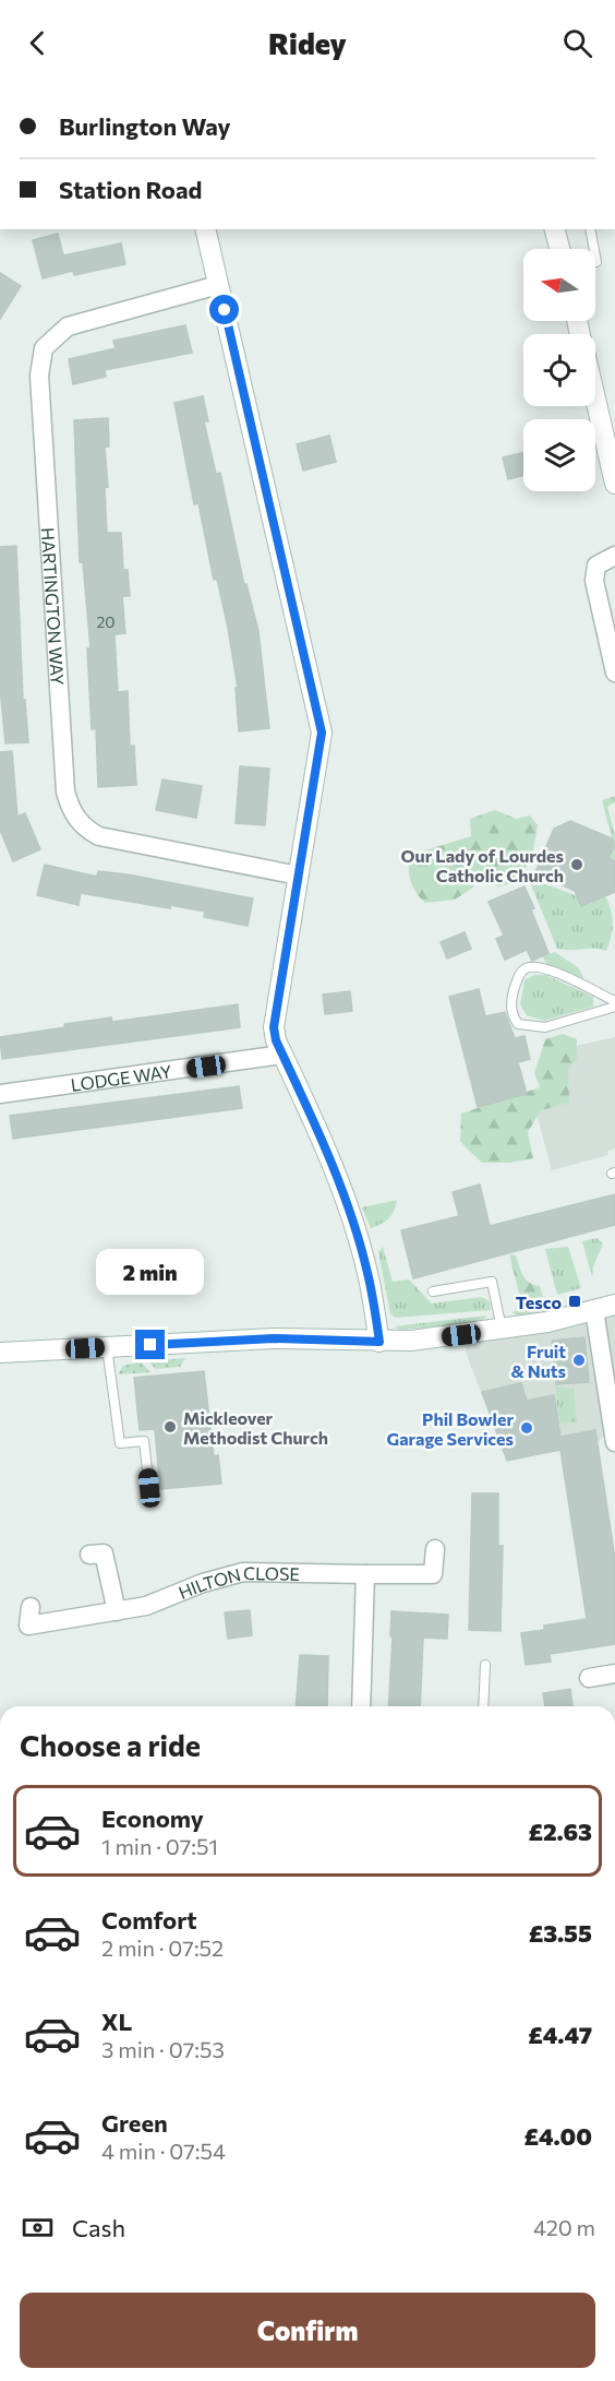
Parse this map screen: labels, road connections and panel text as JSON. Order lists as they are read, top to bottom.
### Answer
{
  "streets": {
    "street": ["HARTINGTON WAY", "LODGE WAY", "HILTON CLOSE"]
  },
  "places": {
    "other": [
      "Our Lady of Lourdes Catholic Church",
      "Fruit & Nuts",
      "Mickleover Methodist Church",
      "Phil Bowler Garage Services"
    ],
    "transit": ["Tesco"]
  },
  "house_numbers": ["20"],
  "north": "left",
  "page": {
    "header": "Ridey",
    "banner": ["Burlington Way", "Station Road"],
    "bubble": "2 min",
    "heading": "Choose a ride",
    "list": [
      {
        "name": "Economy",
        "note": "1 min · 07:51",
        "value": "£2.63"
      },
      {
        "name": "Comfort",
        "note": "2 min · 07:52",
        "value": "£3.55"
      },
      {
        "name": "XL",
        "note": "3 min · 07:53",
        "value": "£4.47"
      },
      {
        "name": "Green",
        "note": "4 min · 07:54",
        "value": "£4.00"
      }
    ],
    "pay": ["Cash", "420 m"],
    "buttons": "Confirm"
  }
}
